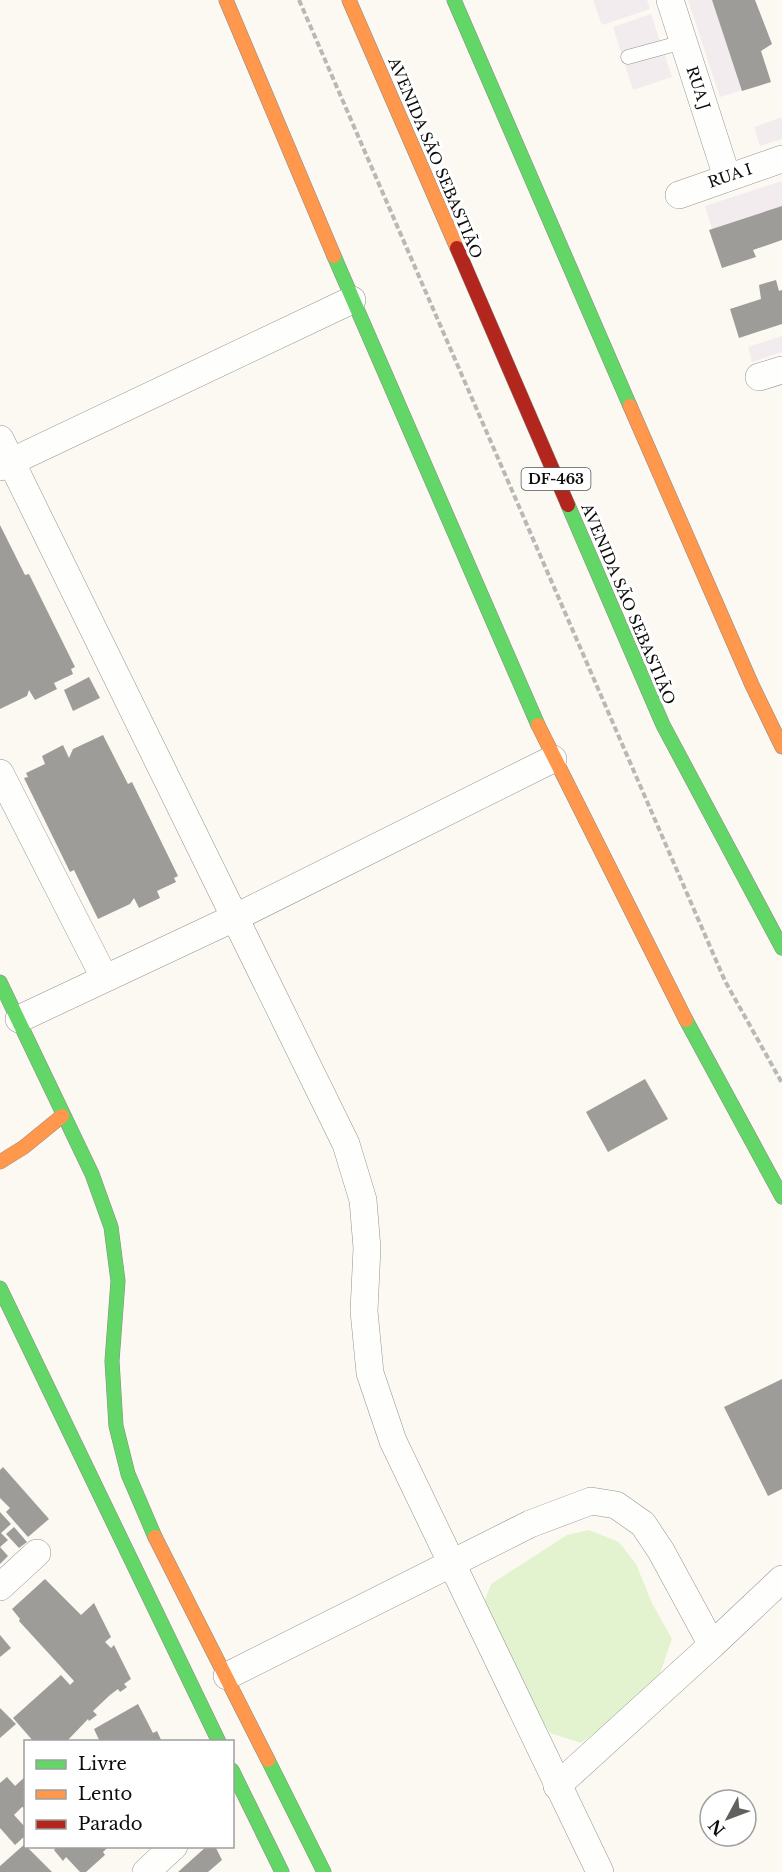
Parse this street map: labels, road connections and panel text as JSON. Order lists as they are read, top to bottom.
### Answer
{
  "streets": {
    "street": [
      "RUA J",
      "AVENIDA SÃO SEBASTIÃO",
      "RUA I",
      "DF-463"
    ]
  },
  "crossings": [
    ["RUA J", "RUA I"]
  ],
  "legend": ["Livre", "Lento", "Parado"],
  "north": "bottom left"
}
